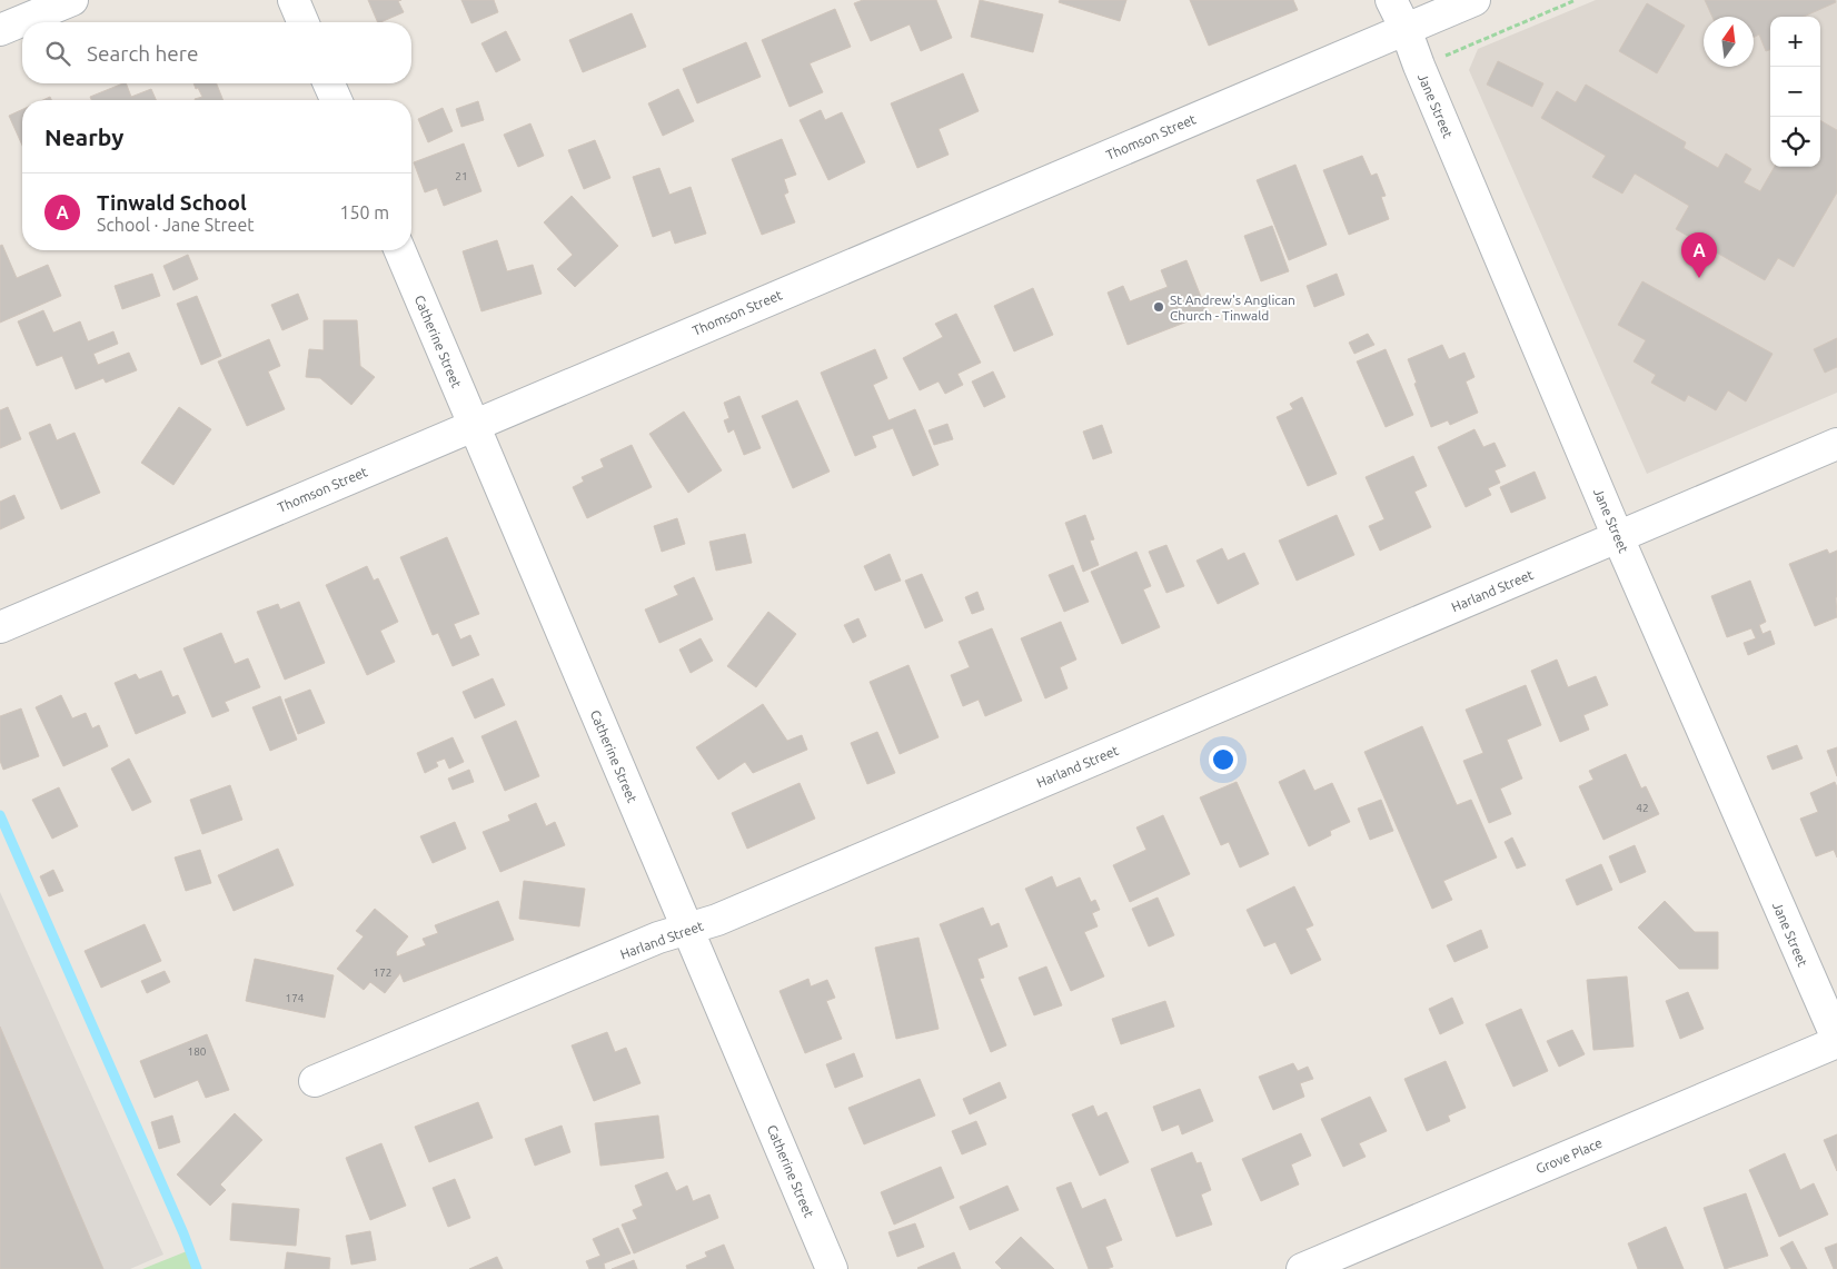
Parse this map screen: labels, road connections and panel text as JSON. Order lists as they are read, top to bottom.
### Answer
{
  "streets": {
    "street": [
      "Jane Street",
      "Thomson Street",
      "Catherine Street",
      "Harland Street",
      "Grove Place"
    ]
  },
  "crossings": [
    ["Jane Street", "Thomson Street"],
    ["Jane Street", "Harland Street"],
    ["Jane Street", "Grove Place"],
    ["Thomson Street", "Catherine Street"],
    ["Catherine Street", "Harland Street"]
  ],
  "places": ["St Andrew's Anglican Church - Tinwald"],
  "house_numbers": [
    "21",
    "42",
    "172",
    "174",
    "180"
  ],
  "north": "top",
  "page": {
    "map_buttons": ["+", "−"],
    "search": "Search here",
    "heading": "Nearby",
    "list": [
      {
        "mark": "A",
        "name": "Tinwald School",
        "note": "School · Jane Street",
        "value": "150 m"
      }
    ],
    "pins": "A"
  }
}
